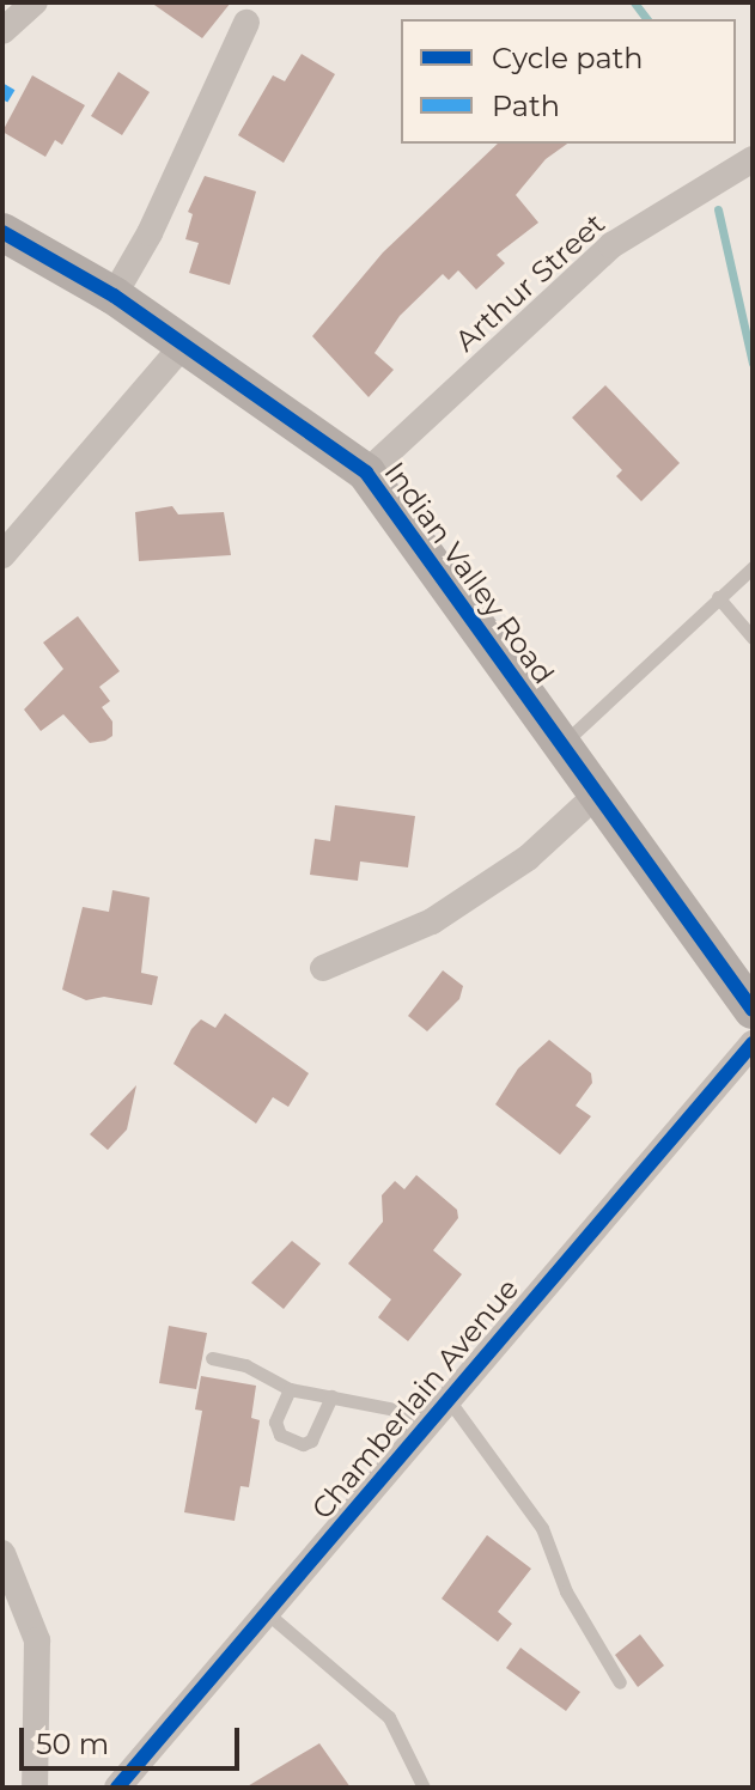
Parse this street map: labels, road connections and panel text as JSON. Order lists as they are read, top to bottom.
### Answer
{
  "streets": {
    "street": ["Arthur Street", "Indian Valley Road", "Chamberlain Avenue"]
  },
  "crossings": [
    ["Arthur Street", "Indian Valley Road"]
  ],
  "legend": ["Cycle path", "Path"],
  "scale_bar": "50 m"
}
